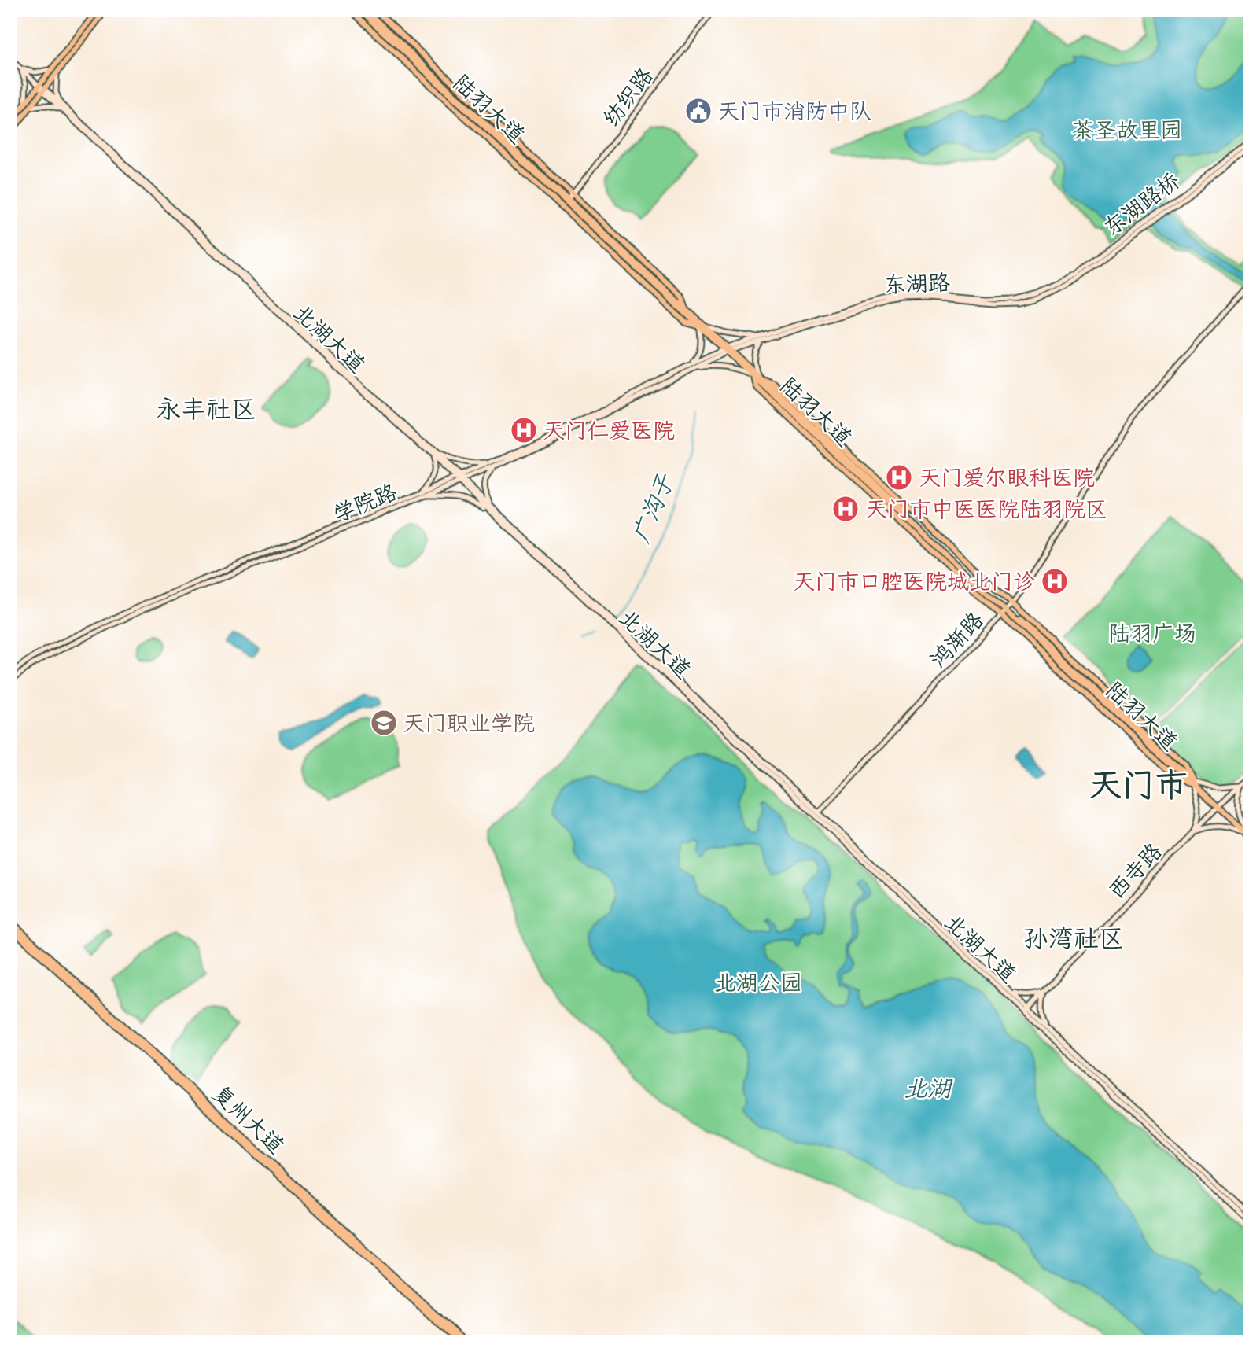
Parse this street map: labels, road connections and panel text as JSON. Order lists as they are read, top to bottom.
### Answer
{
  "streets": {
    "main road": [
      "纺织路",
      "陆羽大道",
      "东湖路桥",
      "东湖路",
      "北湖大道",
      "学院路",
      "鸿渐路",
      "西寺路",
      "复州大道"
    ]
  },
  "crossings": [
    ["纺织路", "陆羽大道"],
    ["陆羽大道", "东湖路"],
    ["陆羽大道", "学院路"],
    ["陆羽大道", "鸿渐路"],
    ["陆羽大道", "西寺路"],
    ["东湖路桥", "东湖路"],
    ["东湖路", "学院路"],
    ["北湖大道", "学院路"],
    ["北湖大道", "鸿渐路"],
    ["北湖大道", "西寺路"]
  ],
  "districts": ["永丰社区", "天门市", "孙湾社区"],
  "water": ["广沟子", "北湖"],
  "parks": ["茶圣故里园", "陆羽广场", "北湖公园"],
  "places": {
    "public building": ["天门市消防中队"],
    "hospital": [
      "天门仁爱医院",
      "天门爱尔眼科医院",
      "天门市中医医院陆羽院区",
      "天门市口腔医院城北门诊"
    ],
    "school or university": ["天门职业学院"]
  }
}
